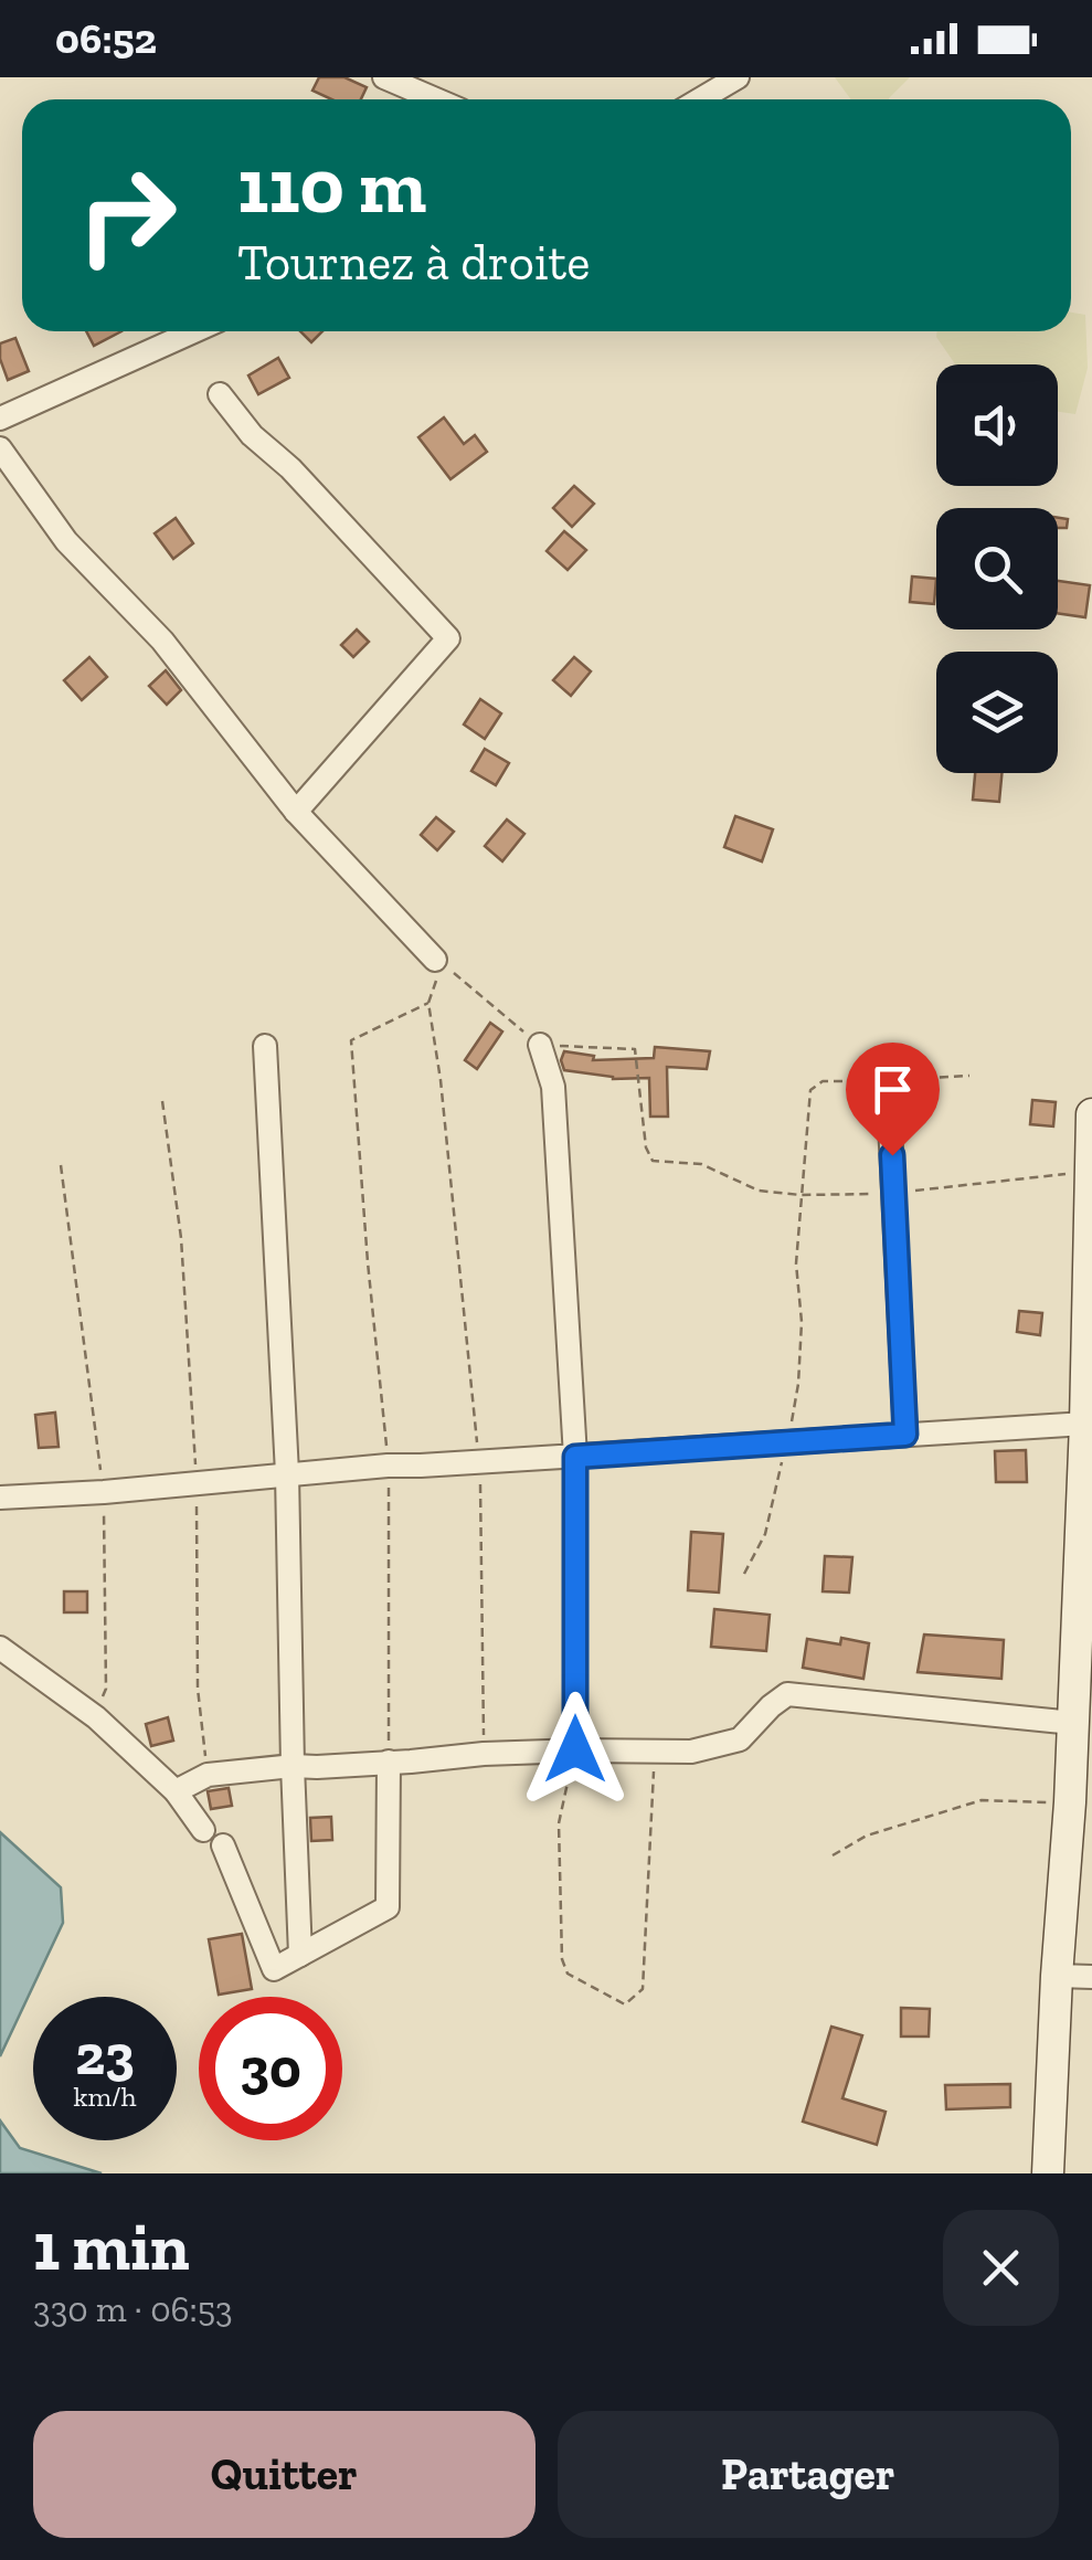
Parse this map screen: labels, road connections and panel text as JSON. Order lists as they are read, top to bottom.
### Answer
{
  "page": {
    "status": "06:52",
    "turn": ["110 m", "Tournez à droite"],
    "speed": "23 km/h",
    "limit": "30",
    "heading": ["1 min", "330 m · 06:53"],
    "buttons": ["Quitter", "Partager"]
  }
}
